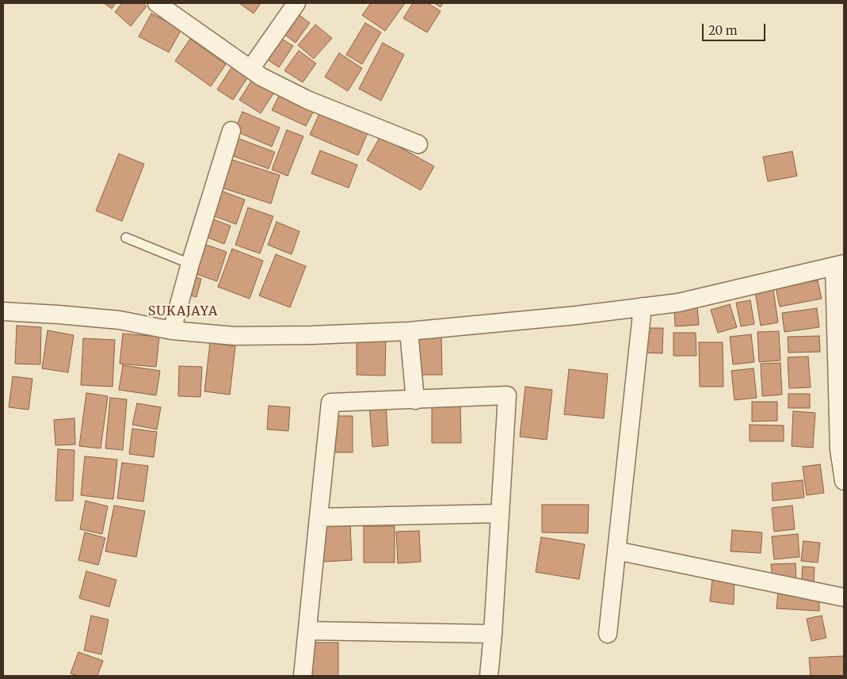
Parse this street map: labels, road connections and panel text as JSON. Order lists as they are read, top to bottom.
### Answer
{
  "districts": ["SUKAJAYA"],
  "scale_bar": "20 m"
}
